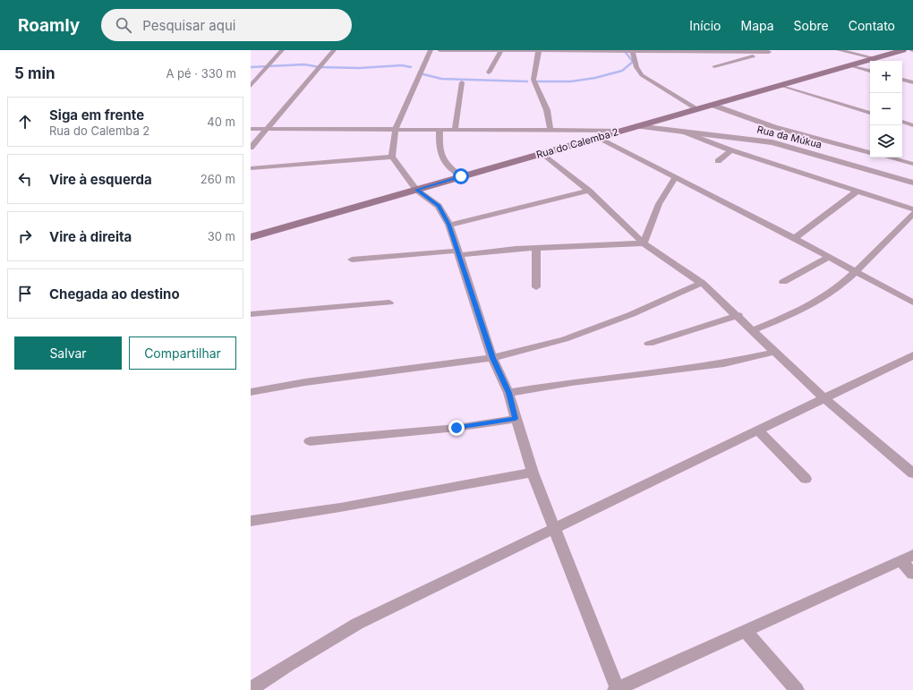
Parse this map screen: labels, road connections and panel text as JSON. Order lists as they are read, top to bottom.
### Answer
{
  "streets": {
    "main road": ["Rua do Calemba 2"],
    "street": ["Rua da Múkua"]
  },
  "crossings": [
    ["Rua da Múkua", "Rua do Calemba 2"]
  ],
  "page": {
    "header": "Roamly",
    "search": "Pesquisar aqui",
    "nav": [
      "Início",
      "Mapa",
      "Sobre",
      "Contato"
    ],
    "heading": ["5 min", "A pé · 330 m"],
    "map_buttons": ["+", "−"],
    "list": [
      ["Siga em frente", "Rua do Calemba 2", "40 m"],
      ["Vire à esquerda", "260 m"],
      ["Vire à direita", "30 m"],
      "Chegada ao destino"
    ],
    "buttons": ["Salvar", "Compartilhar"]
  }
}
